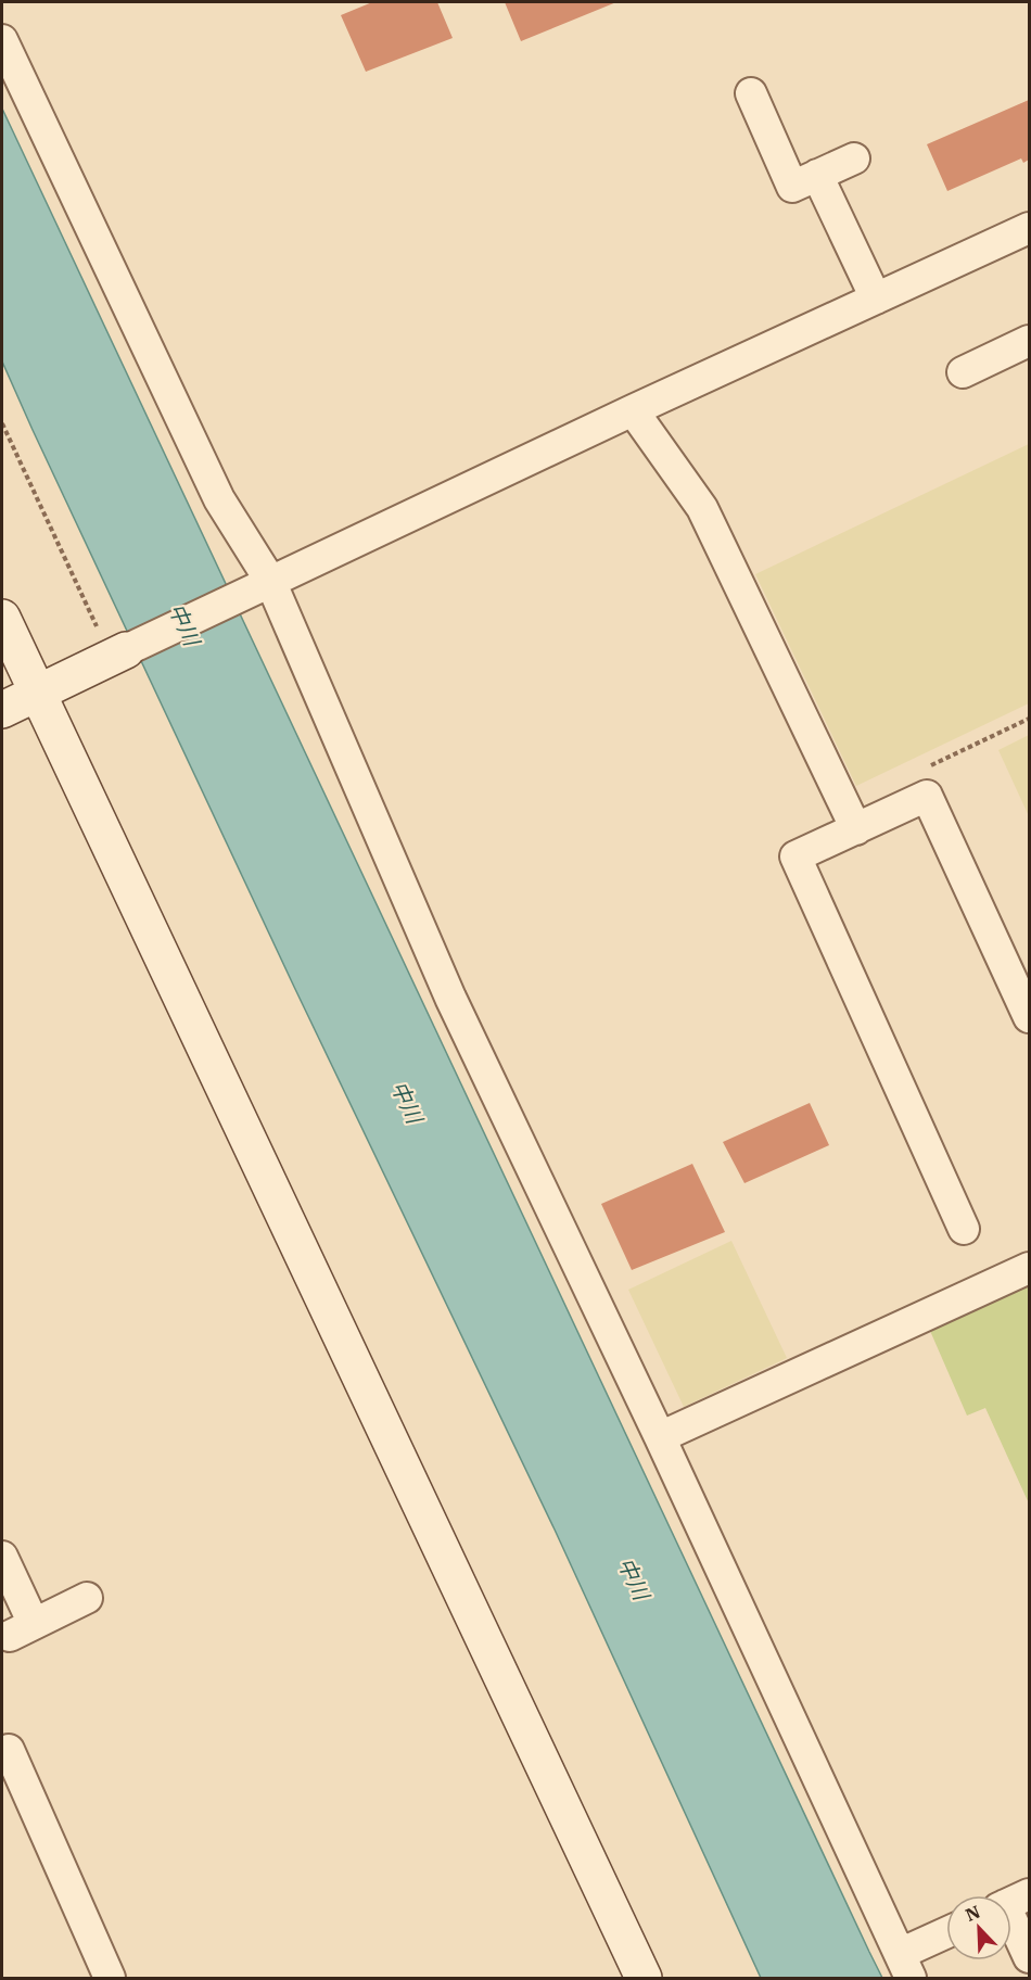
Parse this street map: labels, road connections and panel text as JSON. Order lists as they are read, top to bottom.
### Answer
{
  "water": ["中川"],
  "north": "top left"
}
